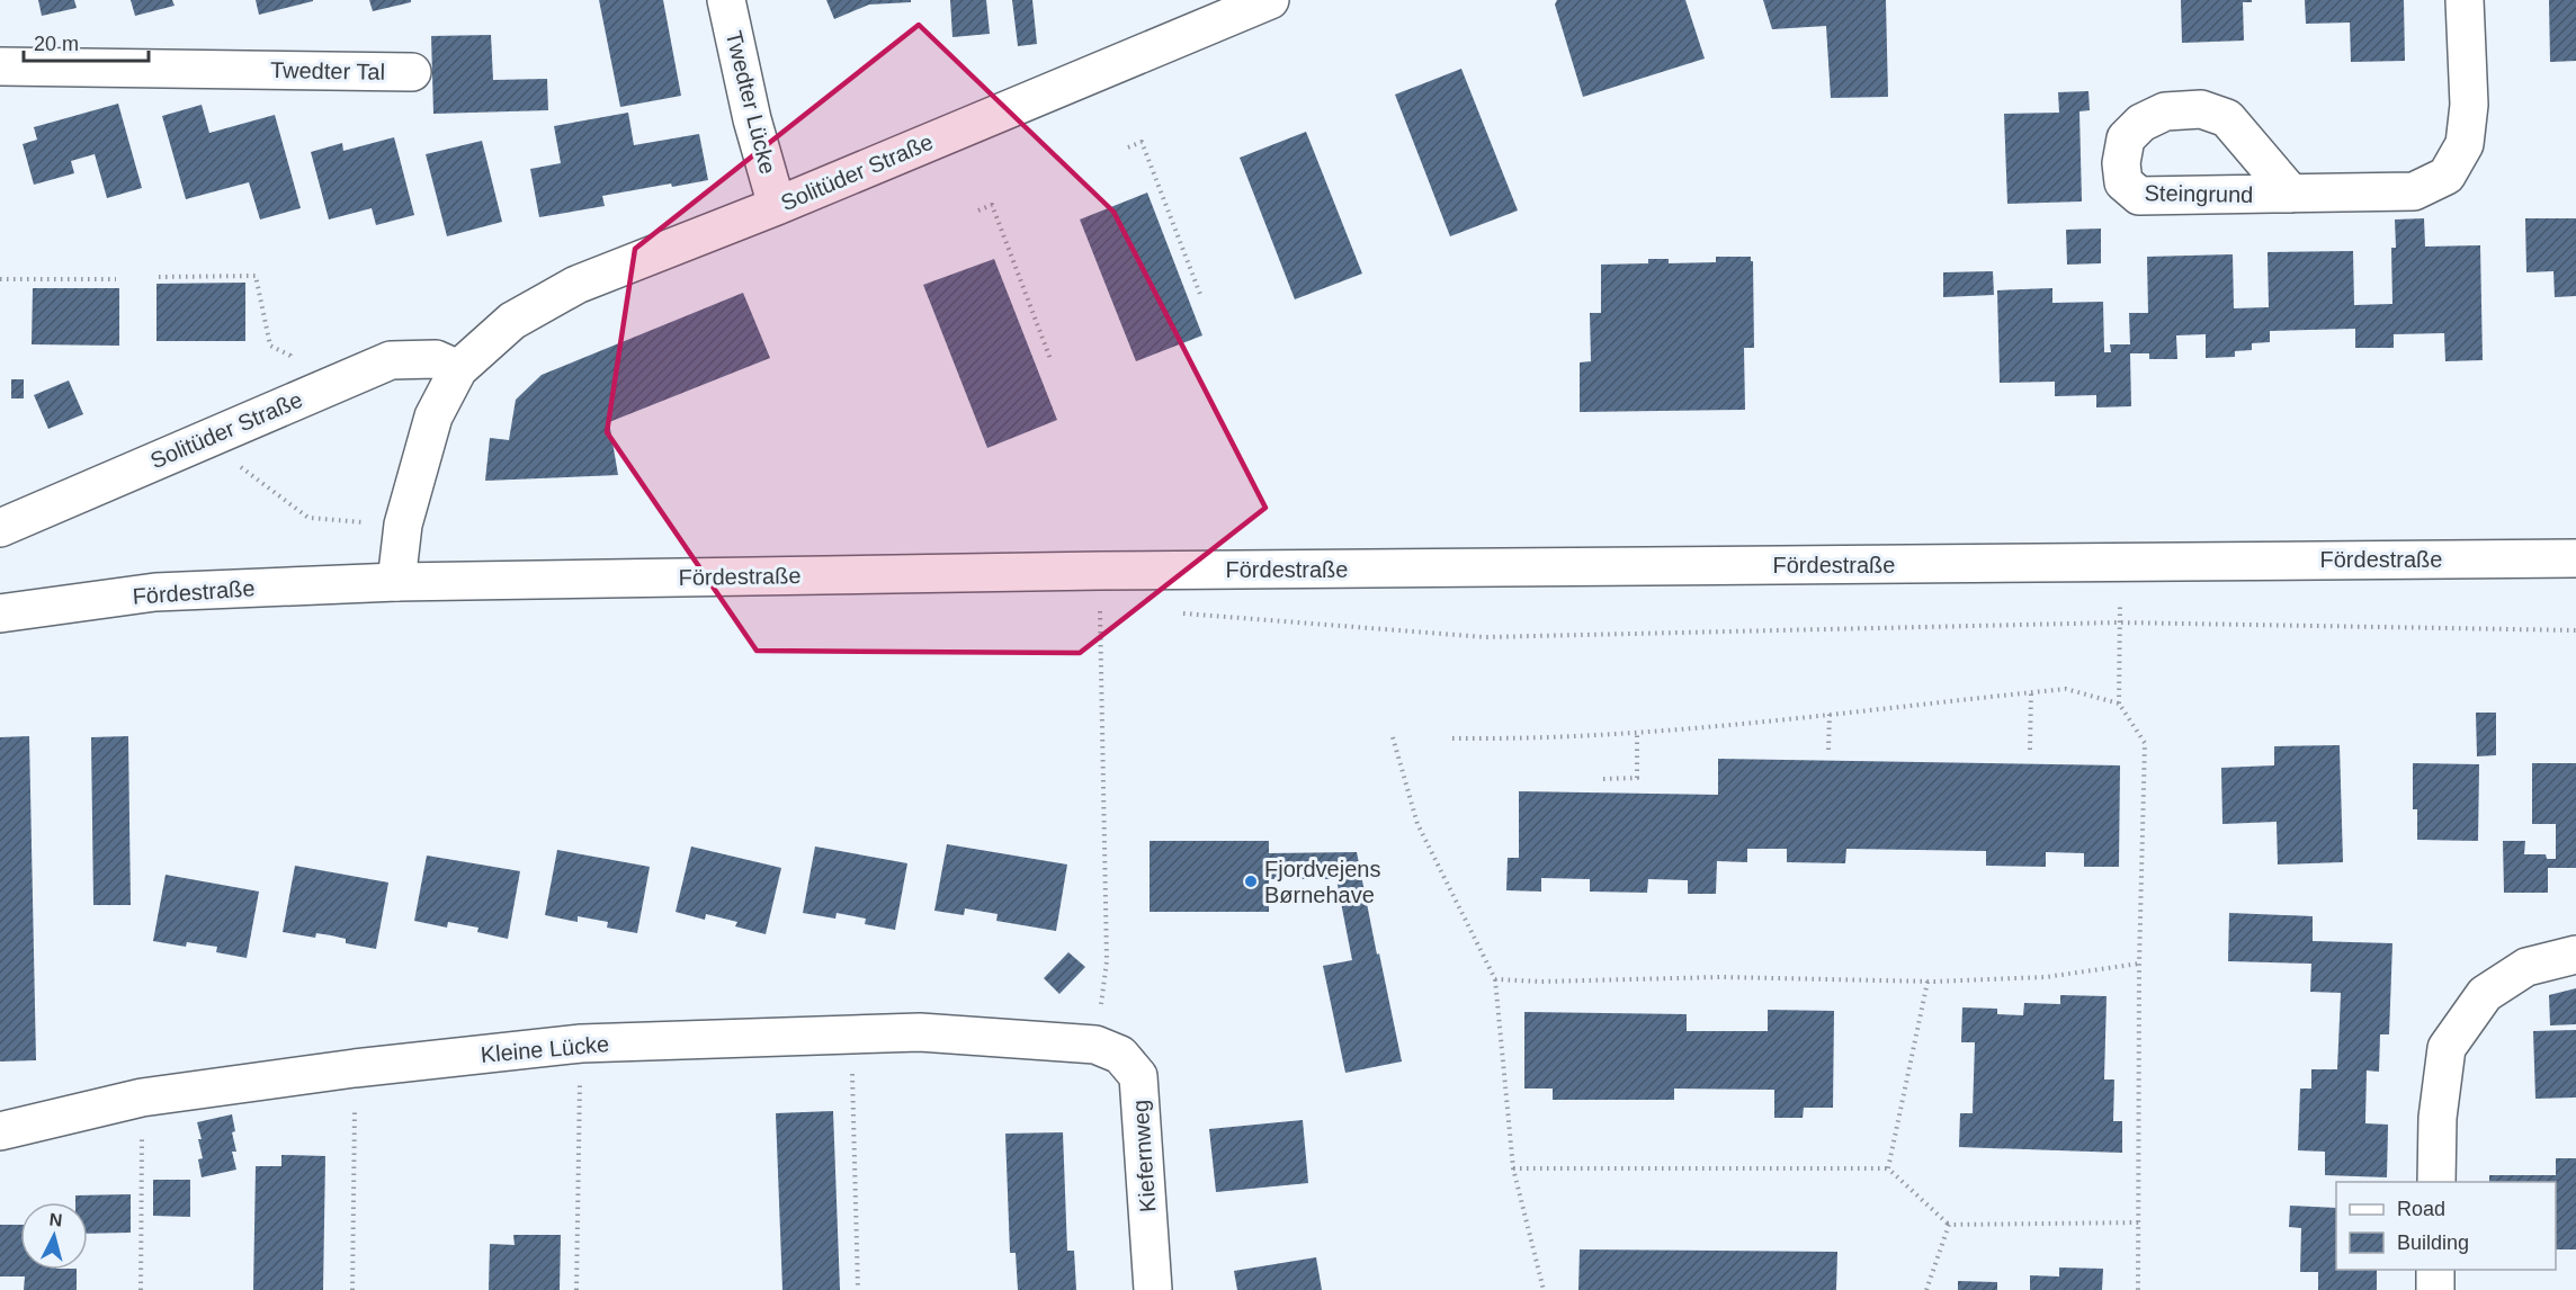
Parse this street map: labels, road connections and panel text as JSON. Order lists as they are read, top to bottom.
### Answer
{
  "streets": {
    "street": [
      "Twedter Tal",
      "Twedter Lücke",
      "Solitüder Straße",
      "Fördestraße",
      "Kleine Lücke",
      "Kiefernweg"
    ]
  },
  "crossings": [
    ["Twedter Lücke", "Solitüder Straße"],
    ["Solitüder Straße", "Fördestraße"],
    ["Kleine Lücke", "Kiefernweg"]
  ],
  "places": ["Fjordvejens Børnehave"],
  "legend": ["Road", "Building"],
  "scale_bar": "20 m",
  "north": "top"
}
